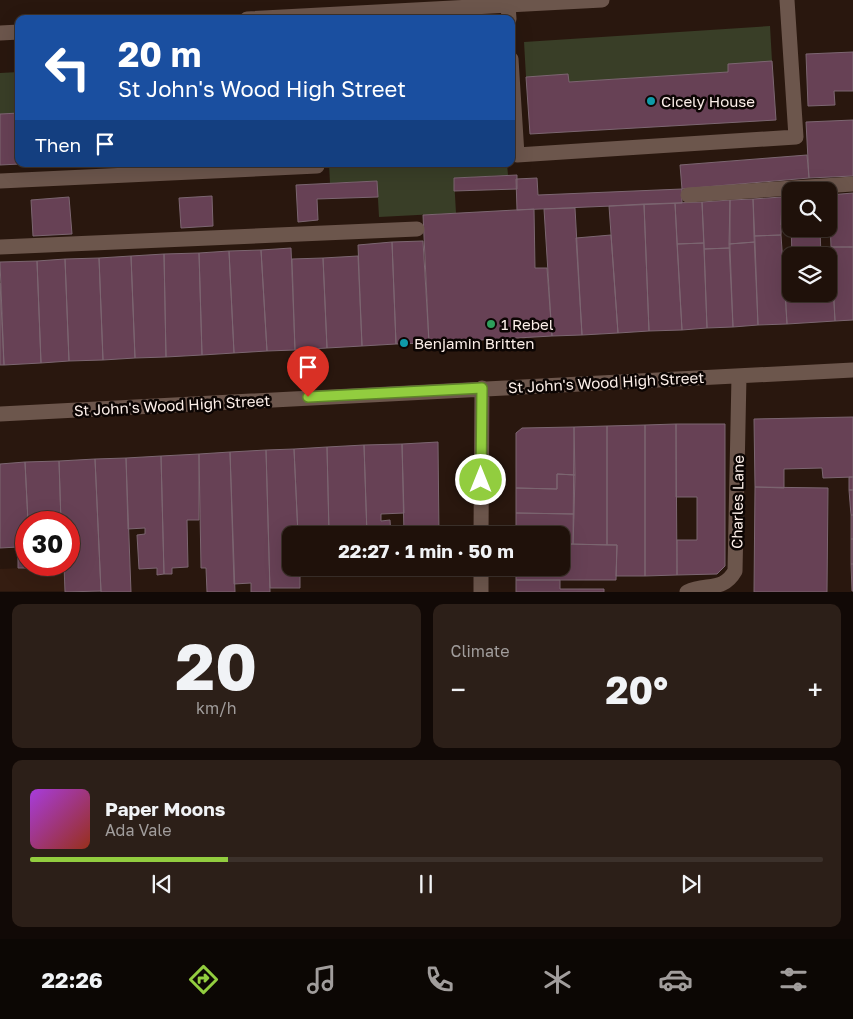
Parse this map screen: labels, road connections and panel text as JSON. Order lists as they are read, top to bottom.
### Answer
{
  "streets": {
    "street": ["St John's Wood High Street", "Charles Lane"]
  },
  "crossings": [
    ["St John's Wood High Street", "Charles Lane"]
  ],
  "places": ["Cicely House", "1 Rebel", "Benjamin Britten"],
  "page": {
    "turn": ["20 m", "St John's Wood High Street"],
    "then": "Then",
    "limit": "30",
    "trip": "22:27 · 1 min · 50 m",
    "tile": [
      ["20", "km/h"],
      "Climate"
    ],
    "heat": ["−", "20°", "+"],
    "song": ["Paper Moons", "Ada Vale"],
    "tabs": "22:26"
  }
}
